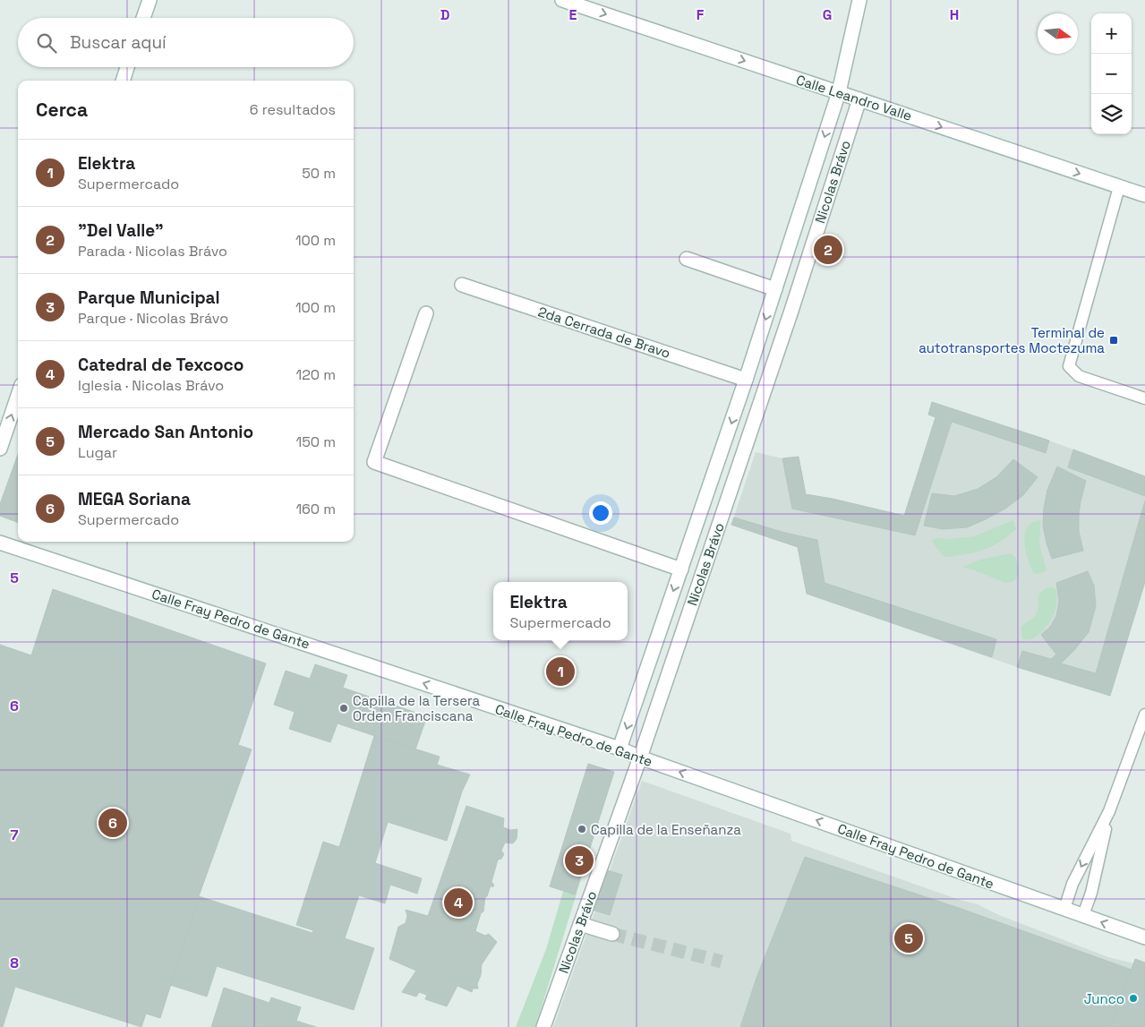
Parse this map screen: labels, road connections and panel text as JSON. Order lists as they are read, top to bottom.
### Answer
{
  "streets": {
    "street": [
      "Calle Leandro Valle",
      "Nicolas Brávo",
      "2da Cerrada de Bravo",
      "Calle Fray Pedro de Gante"
    ]
  },
  "crossings": [
    ["Calle Leandro Valle", "Nicolas Brávo"],
    ["Nicolas Brávo", "2da Cerrada de Bravo"],
    ["Nicolas Brávo", "Calle Fray Pedro de Gante"]
  ],
  "one_way": ["Calle Leandro Valle", "Calle Fray Pedro de Gante"],
  "places": {
    "transit": ["Terminal de autotransportes Moctezuma"],
    "other": ["Capilla de la Tersera Orden Franciscana", "Capilla de la Enseñanza", "Junco"]
  },
  "north": "right",
  "page": {
    "map_buttons": ["+", "−"],
    "search": "Buscar aquí",
    "heading": ["Cerca", "6 resultados"],
    "list": [
      {
        "mark": "1",
        "name": "Elektra",
        "note": "Supermercado",
        "value": "50 m"
      },
      {
        "mark": "2",
        "name": "\"Del Valle\"",
        "note": "Parada · Nicolas Brávo",
        "value": "100 m"
      },
      {
        "mark": "3",
        "name": "Parque Municipal",
        "note": "Parque · Nicolas Brávo",
        "value": "100 m"
      },
      {
        "mark": "4",
        "name": "Catedral de Texcoco",
        "note": "Iglesia · Nicolas Brávo",
        "value": "120 m"
      },
      {
        "mark": "5",
        "name": "Mercado San Antonio",
        "note": "Lugar",
        "value": "150 m"
      },
      {
        "mark": "6",
        "name": "MEGA Soriana",
        "note": "Supermercado",
        "value": "160 m"
      }
    ],
    "pins": [
      "2",
      "1",
      "6",
      "3",
      "4",
      "5"
    ],
    "popup": ["Elektra", "Supermercado"]
  },
  "grid": {
    "columns": [
      "D",
      "E",
      "F",
      "G",
      "H"
    ],
    "rows": [
      "5",
      "6",
      "7",
      "8"
    ]
  }
}
